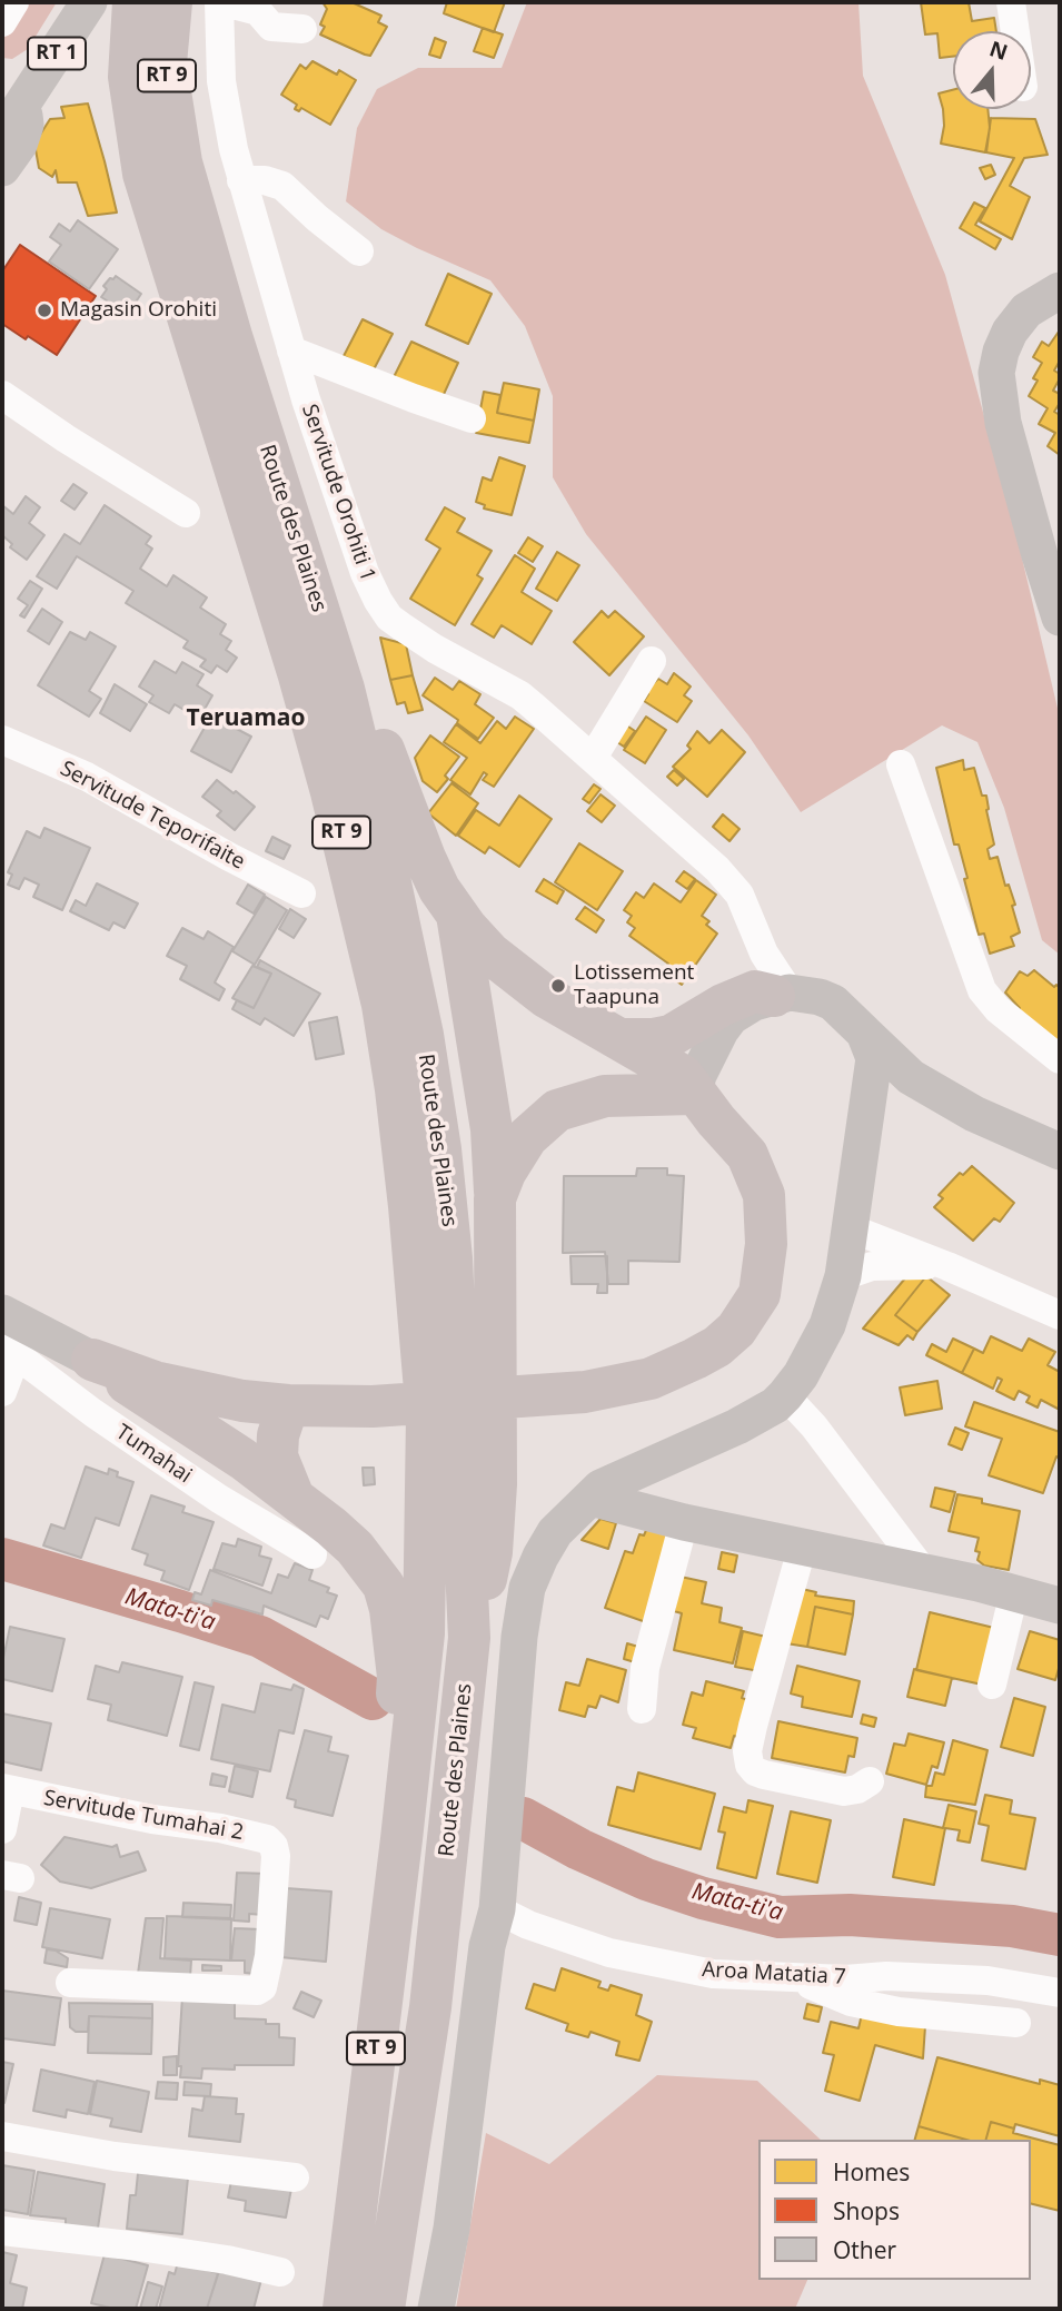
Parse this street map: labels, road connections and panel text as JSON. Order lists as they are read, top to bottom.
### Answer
{
  "streets": {
    "highway": ["RT 9", "Route des Plaines"],
    "main road": ["RT 1"],
    "street": [
      "Servitude Orohiti 1",
      "Servitude Teporifaite",
      "Tumahai",
      "Servitude Tumahai 2",
      "Aroa Matatia 7"
    ]
  },
  "crossings": [
    ["RT 9", "Route des Plaines"]
  ],
  "districts": ["Teruamao"],
  "water": ["Mata-ti'a"],
  "places": ["Magasin Orohiti", "Lotissement Taapuna"],
  "legend": ["Homes", "Shops", "Other"],
  "north": "top"
}
